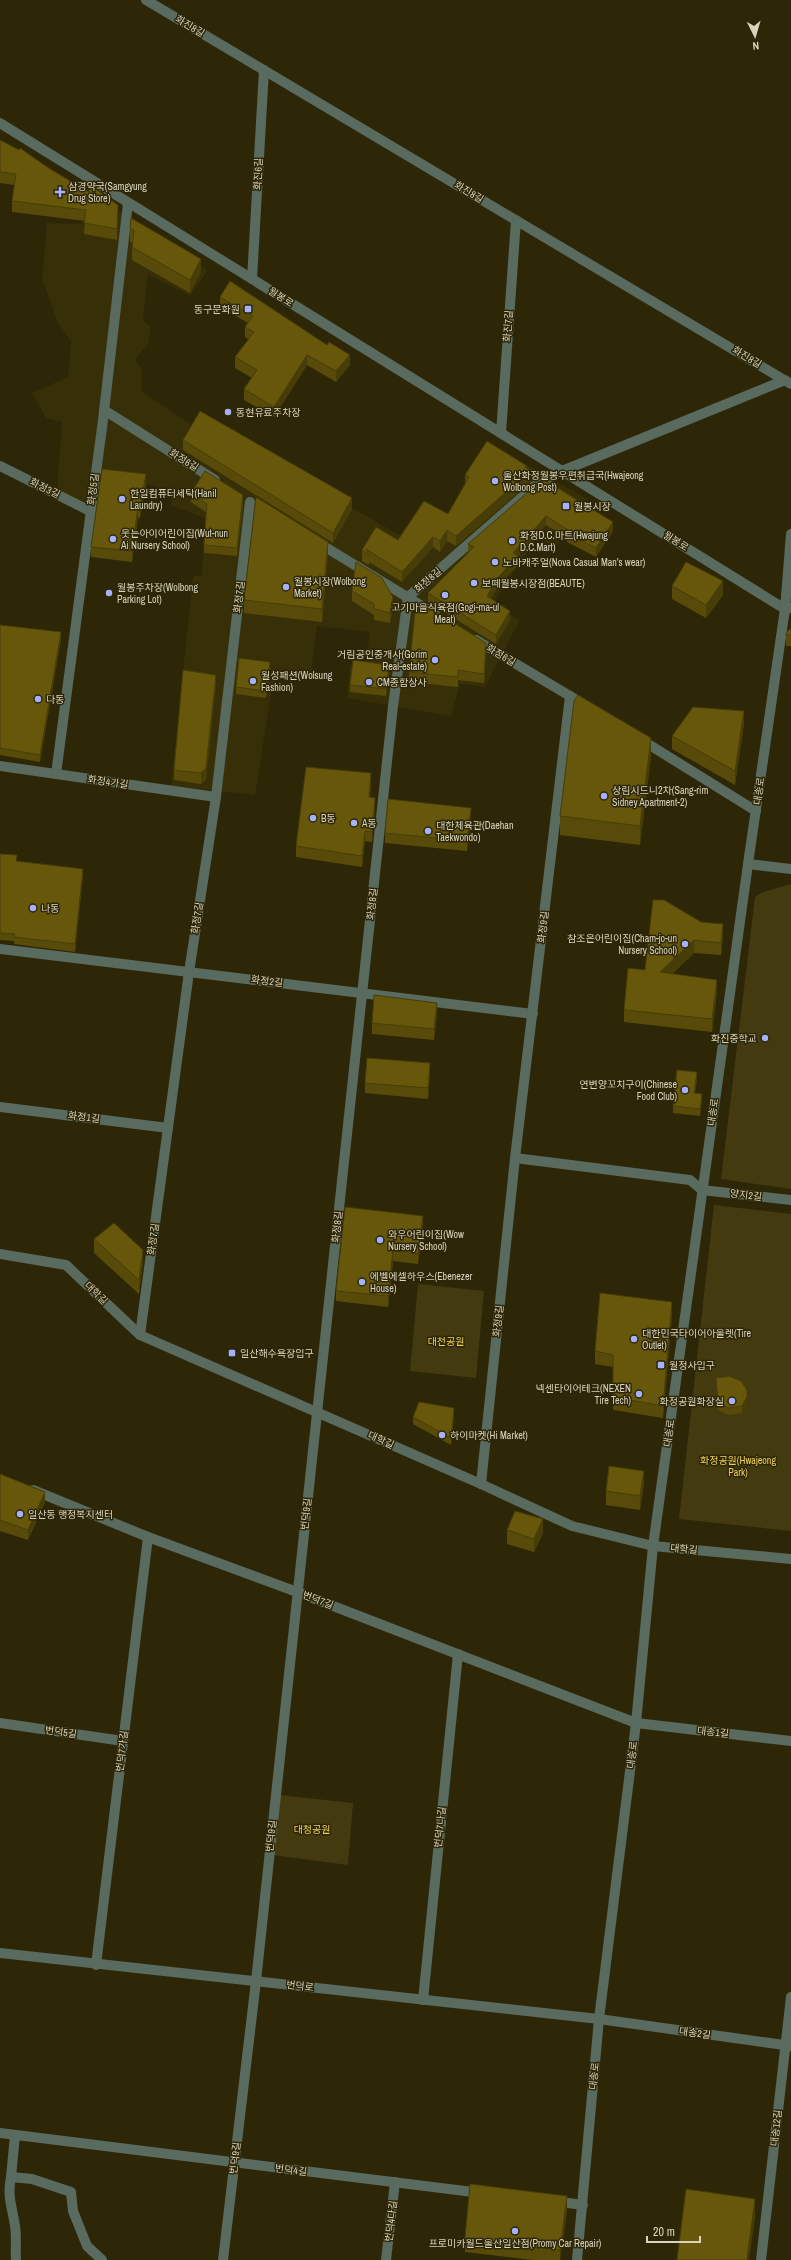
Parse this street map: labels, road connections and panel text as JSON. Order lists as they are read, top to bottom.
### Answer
{
  "streets": {
    "street": [
      "화진8길",
      "화진6길",
      "월봉로",
      "화진7길",
      "화정6길",
      "화정3길",
      "화정5길",
      "화정8길",
      "화정7길",
      "화정4가길",
      "대송로",
      "화정9길",
      "화정2길",
      "화정1길",
      "양지2길",
      "대학길",
      "번덕9길",
      "번덕7길",
      "번덕5길",
      "대송1길",
      "번덕7가길",
      "번덕7나길",
      "번덕로",
      "대송2길",
      "대송12길",
      "번덕4길",
      "번덕4다길"
    ]
  },
  "crossings": [
    ["화진8길", "화진6길"],
    ["화진8길", "화진7길"],
    ["화진6길", "월봉로"],
    ["월봉로", "화진7길"],
    ["월봉로", "화정5길"],
    ["월봉로", "화정8길"],
    ["월봉로", "대송로"],
    ["화정6길", "화정5길"],
    ["화정6길", "화정9길"],
    ["화정3길", "화정5길"],
    ["화정5길", "화정4가길"],
    ["화정8길", "화정2길"],
    ["화정8길", "대학길"],
    ["화정8길", "번덕9길"],
    ["화정7길", "화정4가길"],
    ["화정7길", "화정2길"],
    ["화정7길", "화정1길"],
    ["화정7길", "대학길"],
    ["대송로", "양지2길"],
    ["대송로", "대학길"],
    ["대송로", "번덕7길"],
    ["대송로", "대송1길"],
    ["대송로", "번덕로"],
    ["대송로", "대송2길"],
    ["화정9길", "화정2길"],
    ["화정9길", "대학길"],
    ["대학길", "번덕9길"],
    ["번덕9길", "번덕7길"],
    ["번덕9길", "번덕로"],
    ["번덕9길", "번덕4길"],
    ["번덕7길", "대송1길"],
    ["번덕7길", "번덕7가길"],
    ["번덕7길", "번덕7나길"],
    ["번덕5길", "번덕7가길"],
    ["번덕7가길", "번덕로"],
    ["번덕7나길", "번덕로"],
    ["번덕로", "대송2길"],
    ["대송2길", "대송12길"],
    ["번덕4길", "번덕4다길"]
  ],
  "parks": ["대천공원", "화정공원(Hwajeong Park)", "대청공원"],
  "places": {
    "health": ["삼경약국(Samgyung Drug Store)"],
    "transit": [
      "동구문화원",
      "월봉시장",
      "일산해수욕장입구",
      "월정사입구"
    ],
    "other": [
      "동현유료주차장",
      "울산화정월봉우편취급국(Hwajeong Wolbong Post)",
      "한일컴퓨터세탁(Hanil Laundry)",
      "웃는아이어린이집(Wut-nun Ai Nursery School)",
      "화정D.C.마트(Hwajung D.C.Mart)",
      "노바캐주얼(Nova Casual Man's wear)",
      "보떼월봉시장점(BEAUTE)",
      "월봉시장(Wolbong Market)",
      "월봉주차장(Wolbong Parking Lot)",
      "고기마을식육점(Gogi-ma-ul Meat)",
      "거림공인중개사(Gorim Real-estate)",
      "월성패션(Wolsung Fashion)",
      "CM종합상사",
      "다동",
      "상림시드니2차(Sang-rim Sidney Apartment-2)",
      "B동",
      "A동",
      "대한체육관(Daehan Taekwondo)",
      "나동",
      "참조은어린이집(Cham-jo-un Nursery School)",
      "화진중학교",
      "연변양꼬치구이(Chinese Food Club)",
      "와우어린이집(Wow Nursery School)",
      "에벨에셀하우스(Ebenezer House)",
      "대한민국타이어아울렛(Tire Outlet)",
      "넥센타이어테크(NEXEN Tire Tech)",
      "화정공원화장실",
      "하이마켓(Hi Market)",
      "일산동 행정복지센터",
      "프로미카월드울산일산점(Promy Car Repair)"
    ]
  },
  "scale_bar": "20 m",
  "north": "bottom"
}
